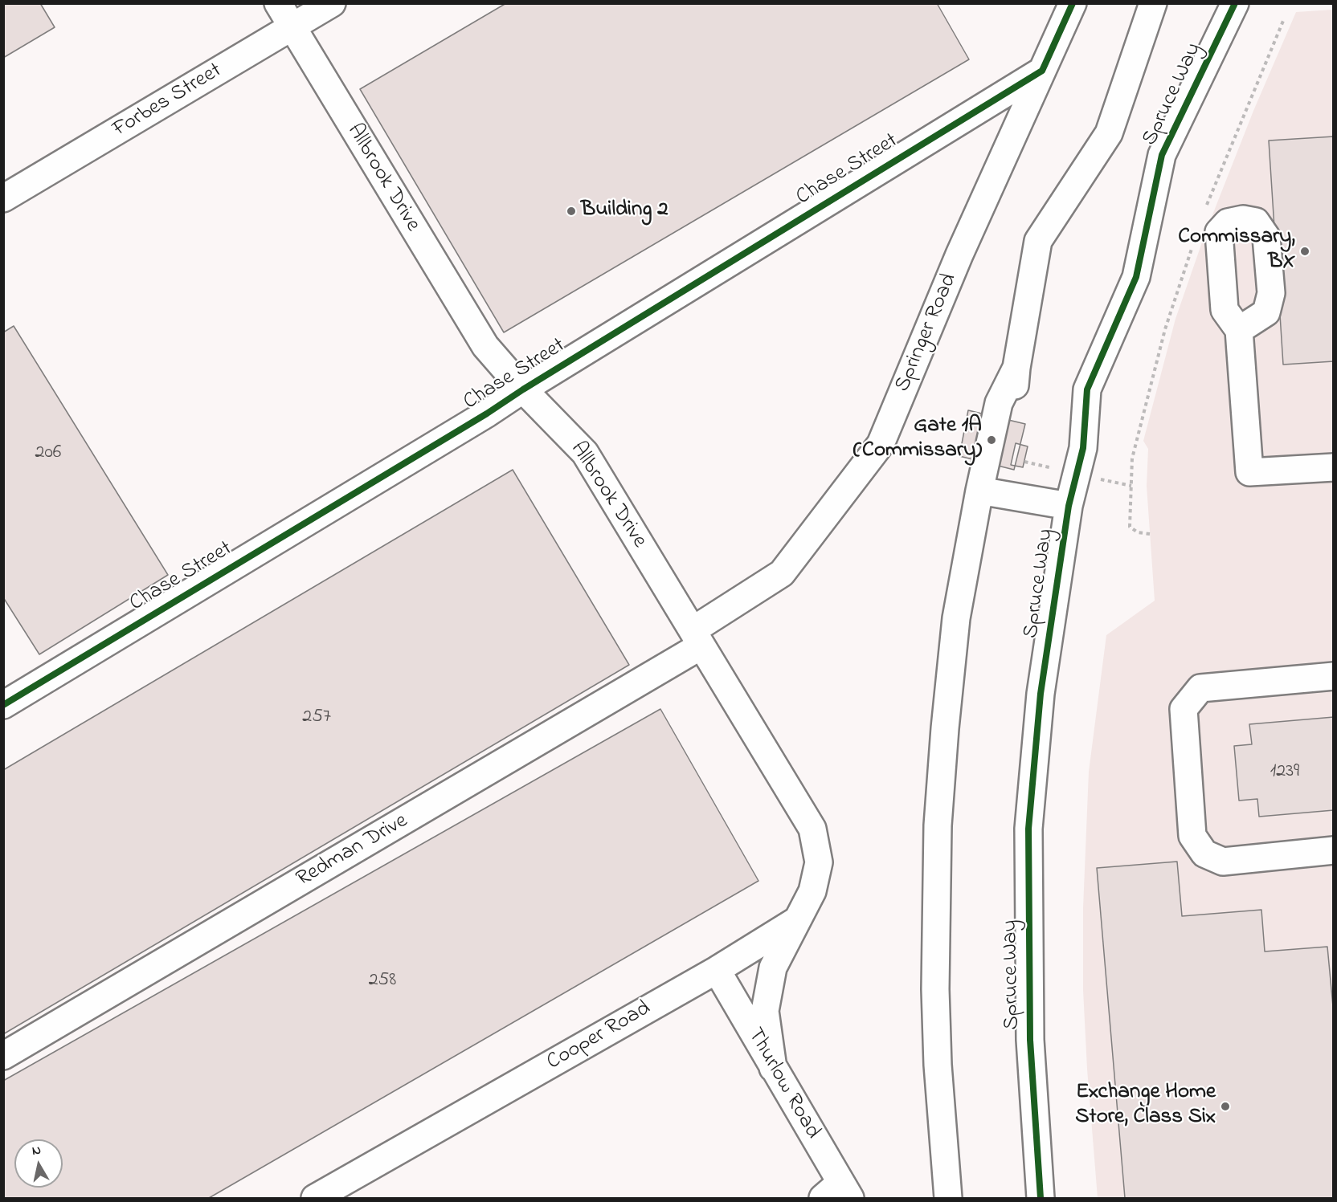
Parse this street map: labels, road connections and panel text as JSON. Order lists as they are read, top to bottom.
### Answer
{
  "streets": {
    "street": [
      "Spruce Way",
      "Forbes Street",
      "Chase Street",
      "Allbrook Drive",
      "Springer Road",
      "Redman Drive",
      "Cooper Road",
      "Thurlow Road"
    ]
  },
  "crossings": [
    ["Forbes Street", "Allbrook Drive"],
    ["Chase Street", "Allbrook Drive"],
    ["Chase Street", "Springer Road"],
    ["Allbrook Drive", "Springer Road"],
    ["Allbrook Drive", "Redman Drive"],
    ["Allbrook Drive", "Cooper Road"],
    ["Springer Road", "Redman Drive"],
    ["Cooper Road", "Thurlow Road"]
  ],
  "places": [
    "Building 2",
    "Commissary, BX",
    "Gate 1A (Commissary)",
    "Exchange Home Store, Class Six"
  ],
  "house_numbers": [
    "206",
    "257",
    "1239",
    "258"
  ],
  "north": "top"
}
